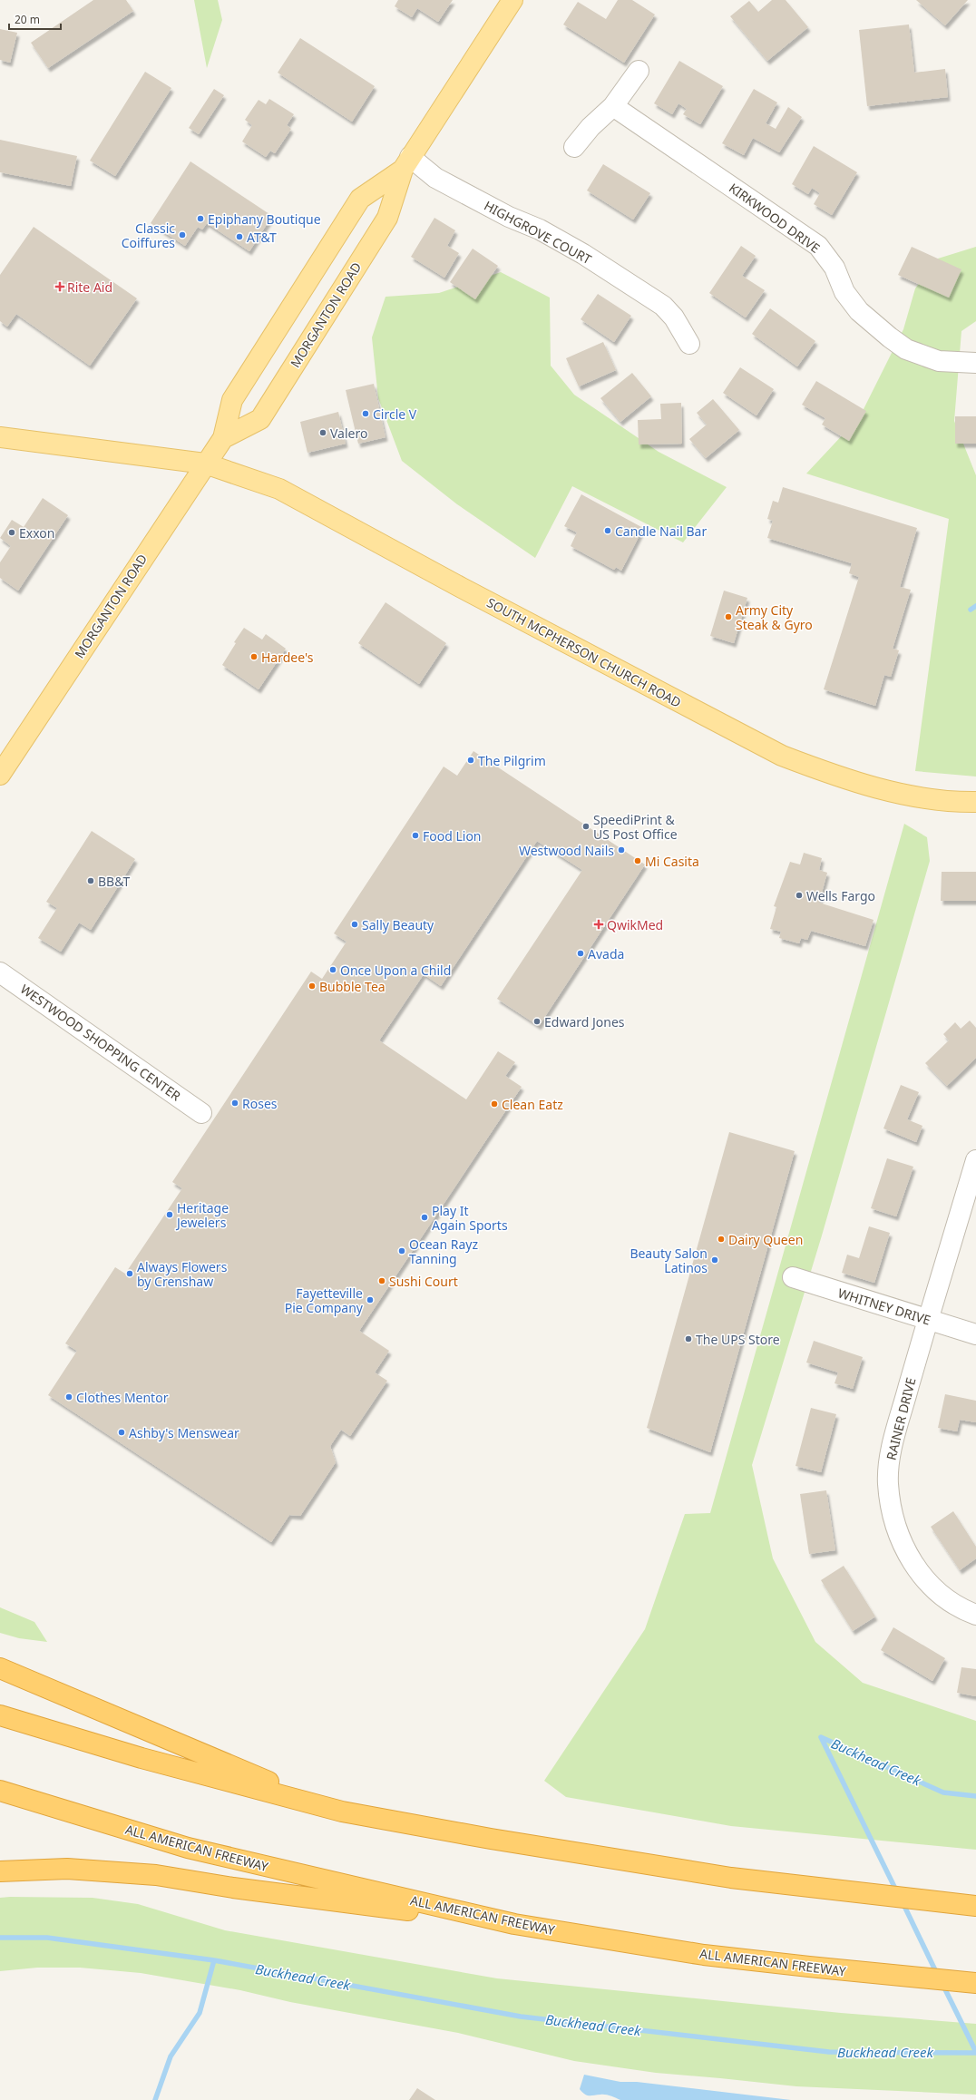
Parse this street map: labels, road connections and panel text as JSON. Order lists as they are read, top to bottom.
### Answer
{
  "streets": {
    "highway": ["ALL AMERICAN FREEWAY"],
    "main road": ["MORGANTON ROAD", "SOUTH MCPHERSON CHURCH ROAD"],
    "street": [
      "KIRKWOOD DRIVE",
      "HIGHGROVE COURT",
      "WESTWOOD SHOPPING CENTER",
      "WHITNEY DRIVE",
      "RAINER DRIVE"
    ]
  },
  "crossings": [
    ["HIGHGROVE COURT", "MORGANTON ROAD"],
    ["MORGANTON ROAD", "SOUTH MCPHERSON CHURCH ROAD"],
    ["WHITNEY DRIVE", "RAINER DRIVE"]
  ],
  "water": ["Buckhead Creek"],
  "places": {
    "other": [
      "Epiphany Boutique",
      "Classic Coiffures",
      "AT&T",
      "Circle V",
      "Valero",
      "Candle Nail Bar",
      "Exxon",
      "Army City Steak & Gyro",
      "Hardee's",
      "The Pilgrim",
      "SpeediPrint & US Post Office",
      "Food Lion",
      "Westwood Nails",
      "Mi Casita",
      "BB&T",
      "Wells Fargo",
      "Sally Beauty",
      "Avada",
      "Once Upon a Child",
      "Bubble Tea",
      "Edward Jones",
      "Roses",
      "Clean Eatz",
      "Heritage Jewelers",
      "Play It Again Sports",
      "Dairy Queen",
      "Ocean Rayz Tanning",
      "Beauty Salon Latinos",
      "Always Flowers by Crenshaw",
      "Sushi Court",
      "Fayetteville Pie Company",
      "The UPS Store",
      "Clothes Mentor",
      "Ashby's Menswear"
    ],
    "health": ["Rite Aid", "QwikMed"]
  },
  "scale_bar": "20 m"
}
